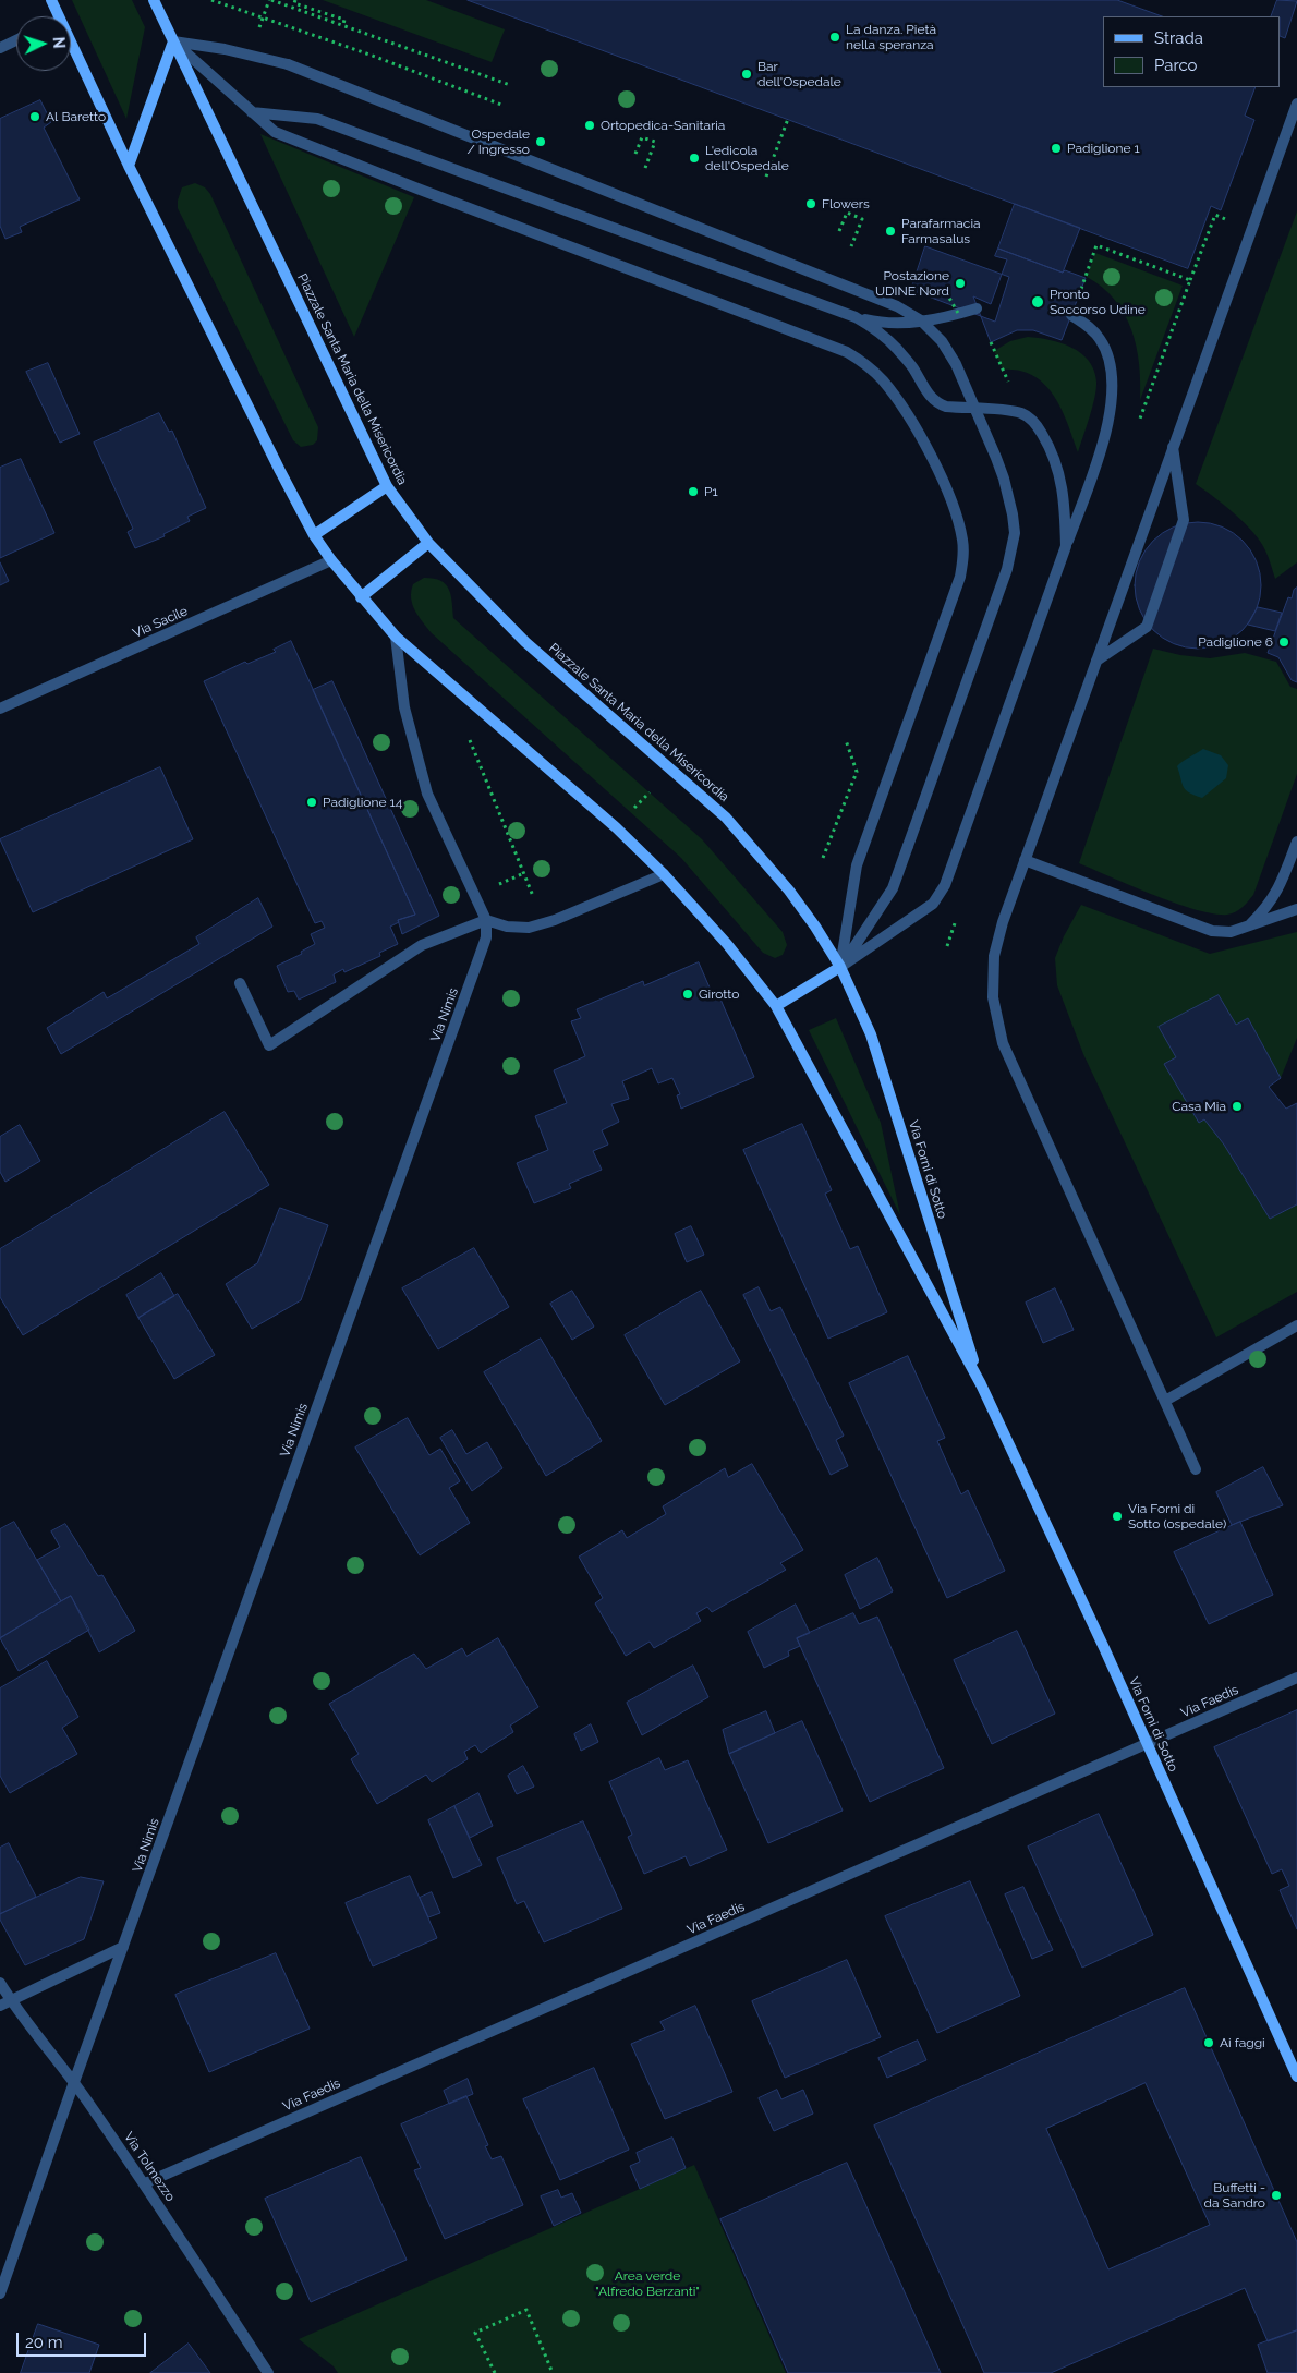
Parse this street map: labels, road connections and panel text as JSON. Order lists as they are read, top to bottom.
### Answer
{
  "streets": {
    "main road": ["Piazzale Santa Maria della Misericordia", "Via Forni di Sotto"],
    "street": [
      "Via Sacile",
      "Via Nimis",
      "Via Faedis",
      "Via Tolmezzo"
    ]
  },
  "crossings": [
    ["Piazzale Santa Maria della Misericordia", "Via Forni di Sotto"],
    ["Via Nimis", "Via Tolmezzo"],
    ["Via Forni di Sotto", "Via Faedis"],
    ["Via Faedis", "Via Tolmezzo"]
  ],
  "parks": ["Area verde \"Alfredo Berzanti\""],
  "places": [
    "La danza. Pietà nella speranza",
    "Bar dell'Ospedale",
    "Al Baretto",
    "Ortopedica-Sanitaria",
    "Ospedale / Ingresso",
    "Padiglione 1",
    "L'edicola dell'Ospedale",
    "Flowers",
    "Parafarmacia Farmasalus",
    "Postazione UDINE Nord",
    "Pronto Soccorso Udine",
    "P1",
    "Padiglione 6",
    "Padiglione 14",
    "Girotto",
    "Casa Mia",
    "Via Forni di Sotto (ospedale)",
    "Ai faggi",
    "Buffetti - da Sandro"
  ],
  "legend": ["Strada", "Parco"],
  "scale_bar": "20 m",
  "north": "right"
}
